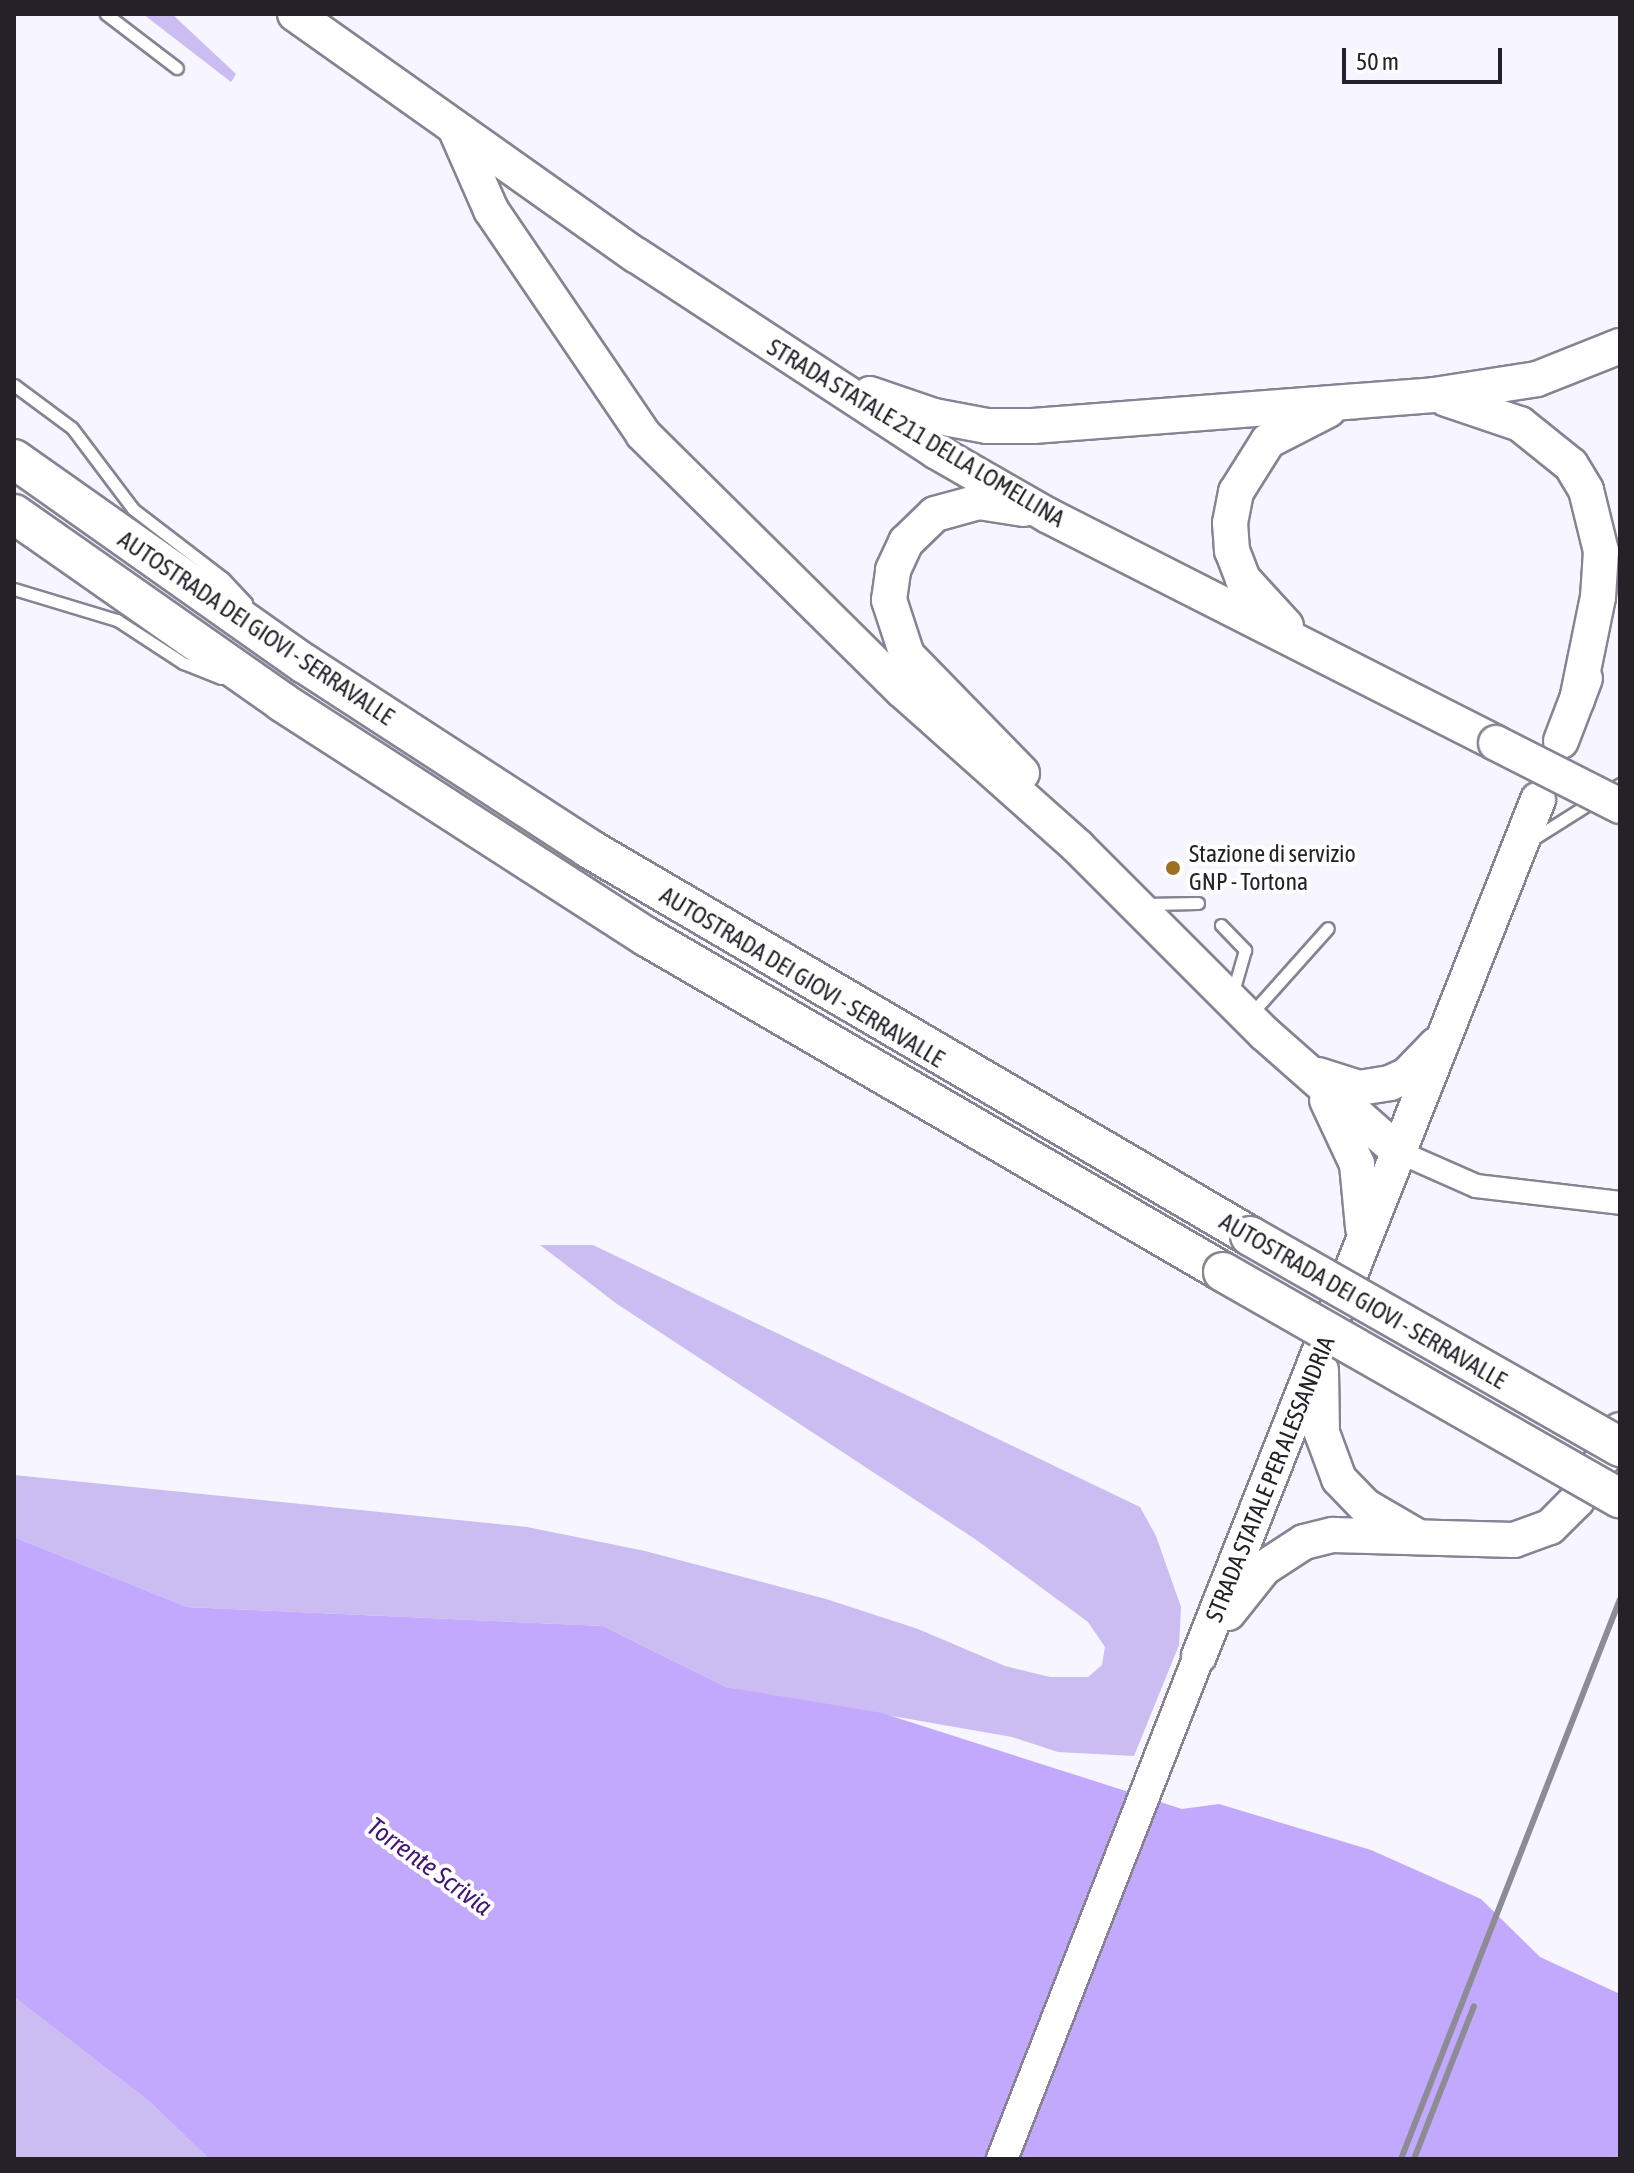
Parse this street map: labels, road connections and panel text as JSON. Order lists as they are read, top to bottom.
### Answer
{
  "streets": {
    "highway": ["AUTOSTRADA DEI GIOVI - SERRAVALLE"],
    "main road": ["STRADA STATALE 211 DELLA LOMELLINA", "STRADA STATALE PER ALESSANDRIA"]
  },
  "water": ["Torrente Scrivia"],
  "places": ["Stazione di servizio GNP - Tortona"],
  "scale_bar": "50 m"
}
